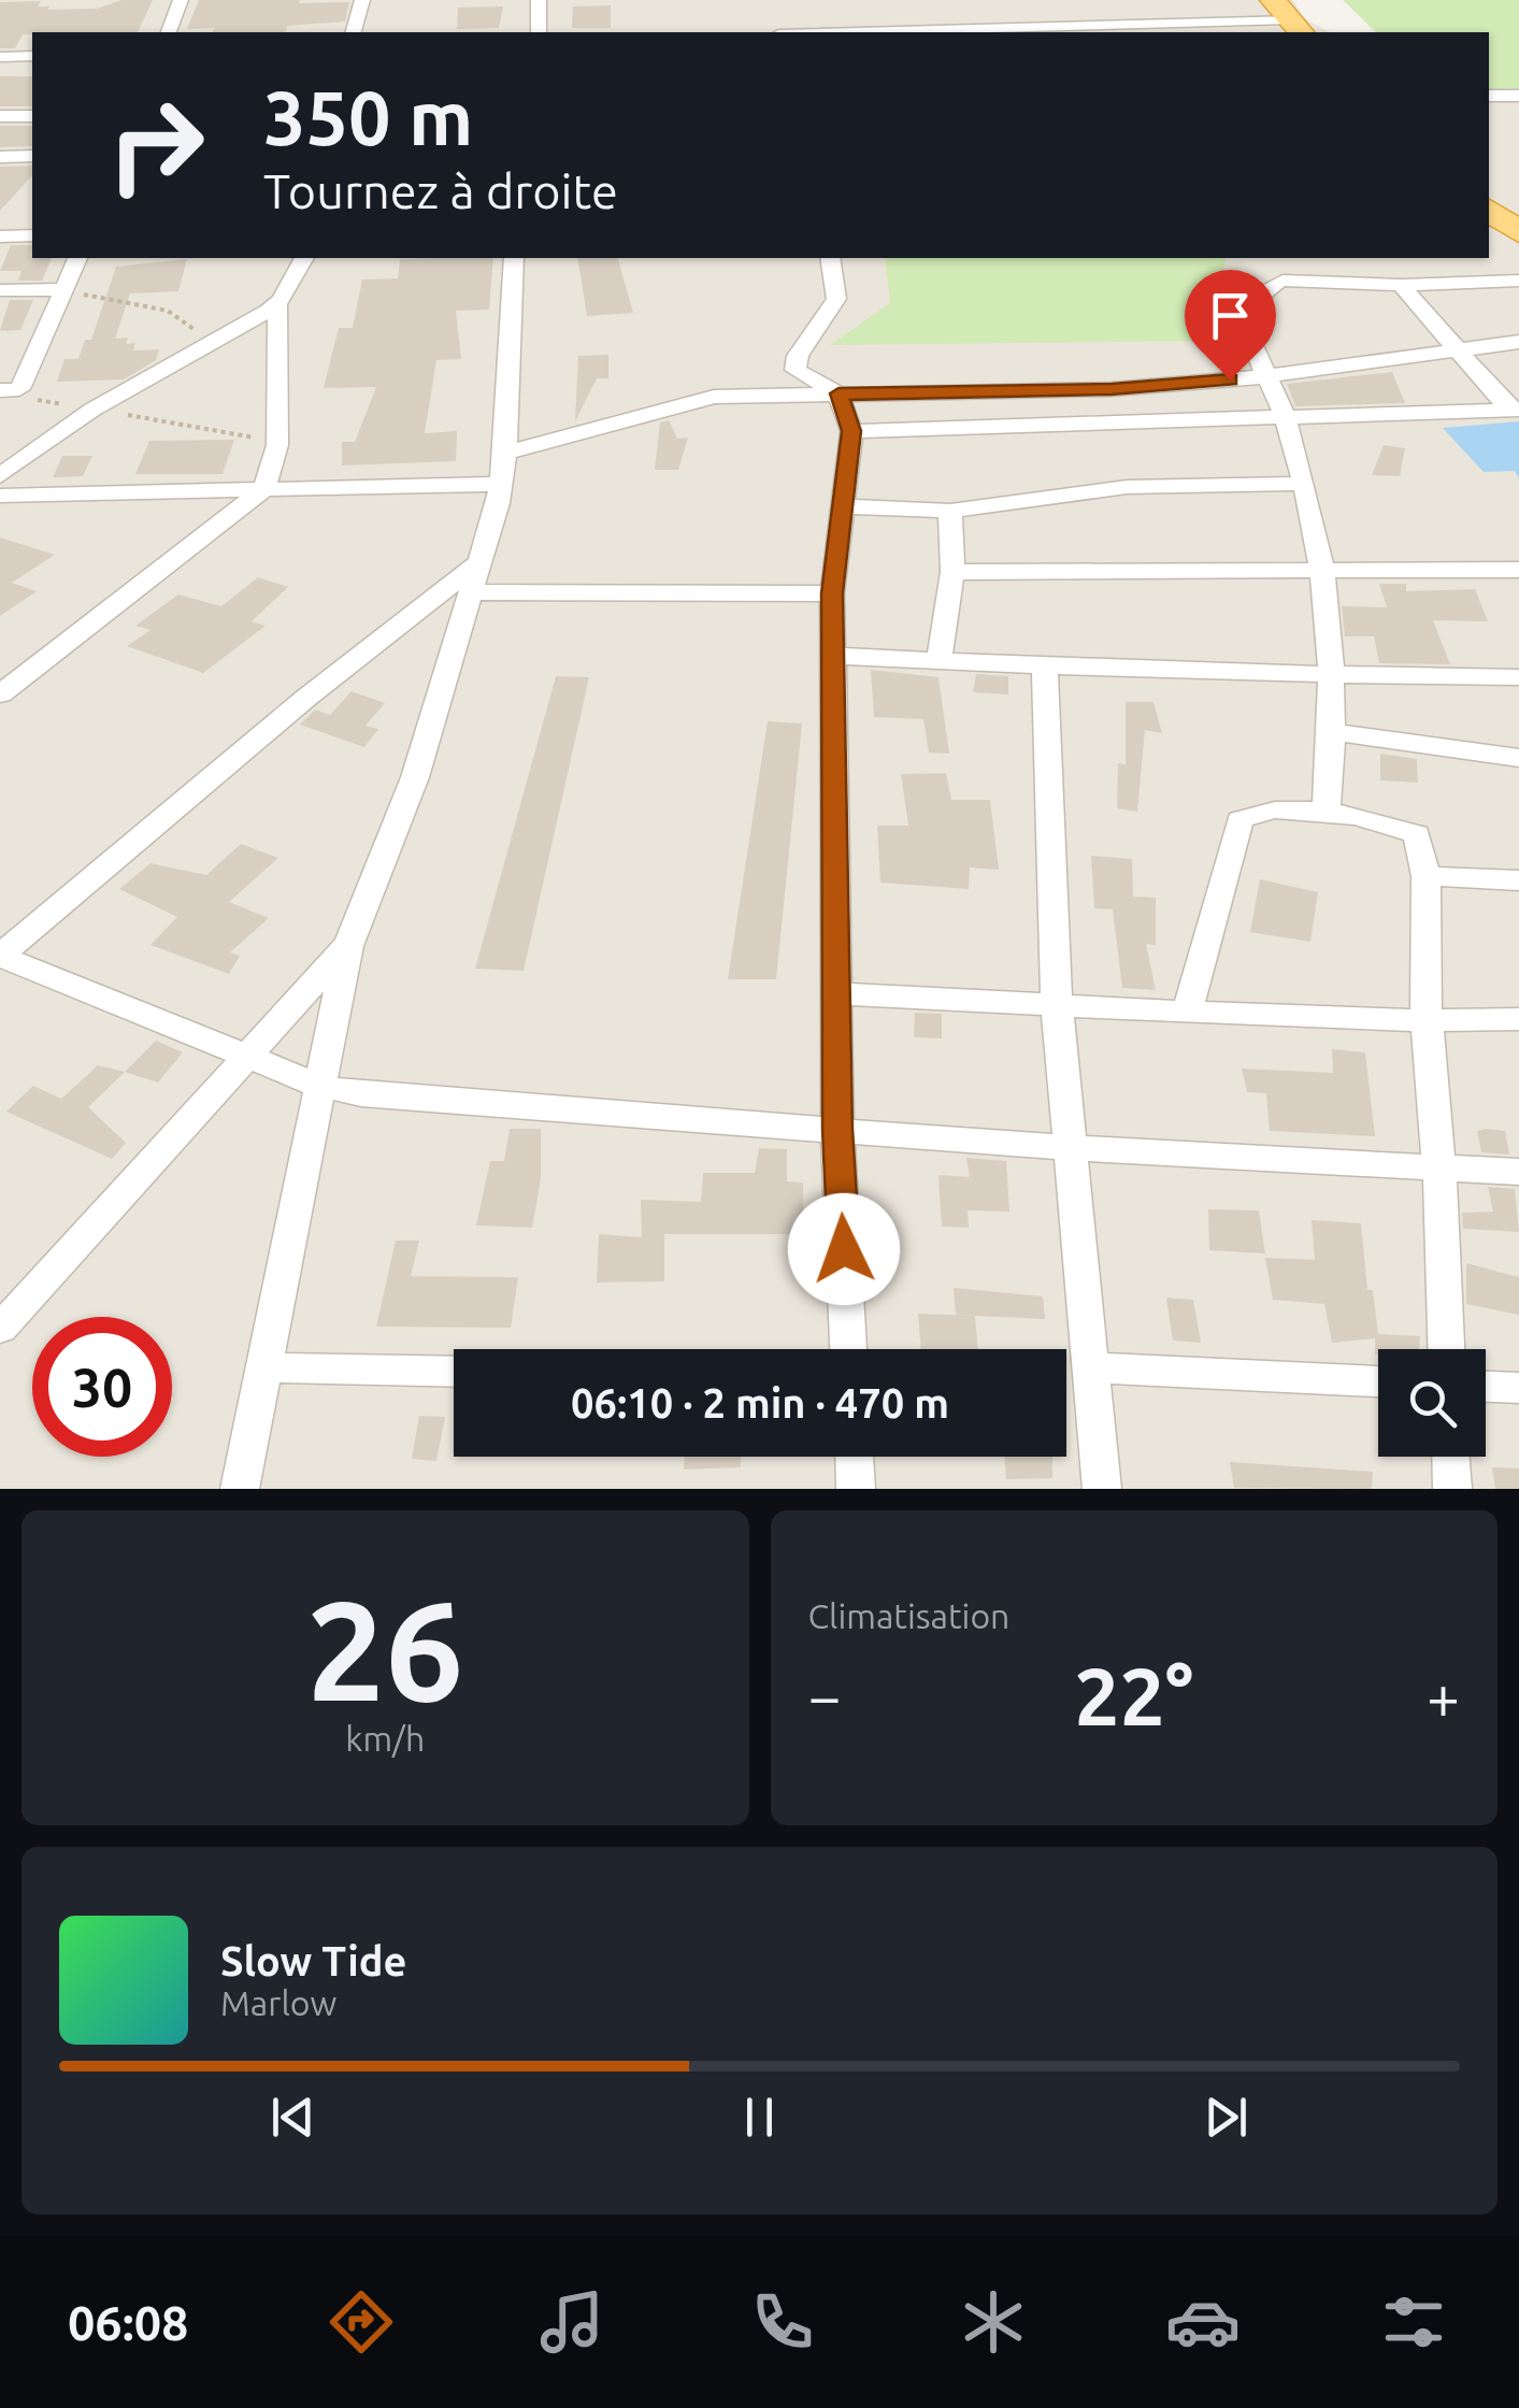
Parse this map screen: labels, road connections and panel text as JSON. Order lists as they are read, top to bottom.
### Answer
{
  "page": {
    "turn": ["350 m", "Tournez à droite"],
    "limit": "30",
    "trip": "06:10 · 2 min · 470 m",
    "tile": [
      ["26", "km/h"],
      "Climatisation"
    ],
    "heat": ["−", "22°", "+"],
    "song": ["Slow Tide", "Marlow"],
    "tabs": "06:08"
  }
}
